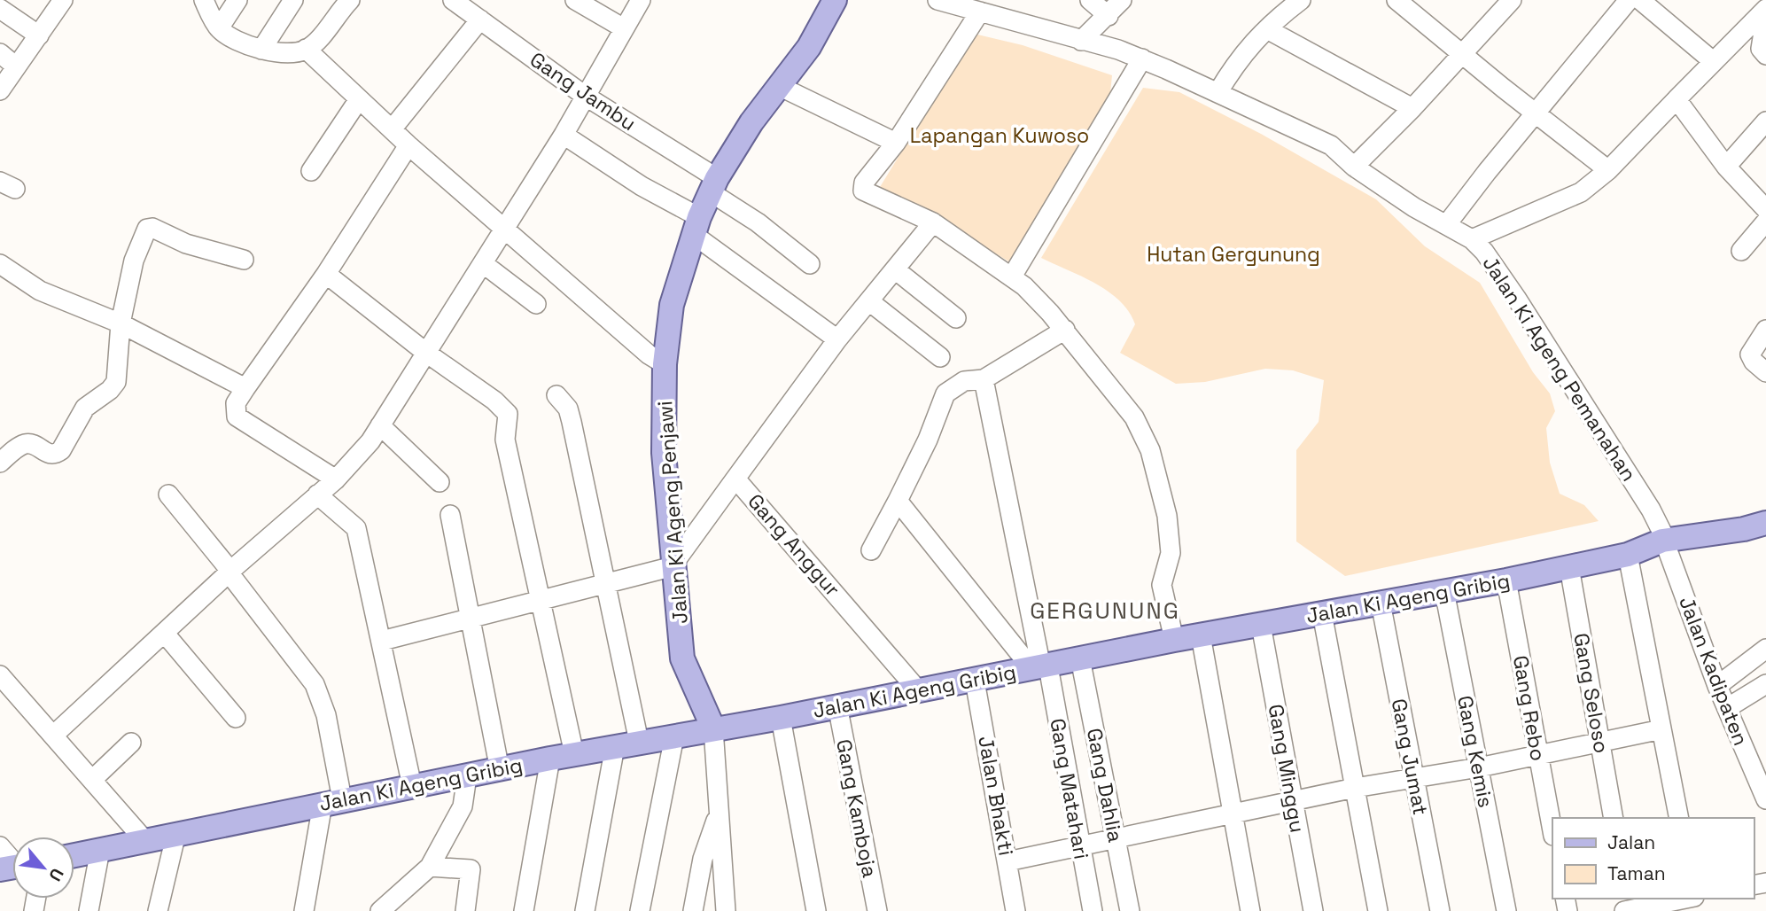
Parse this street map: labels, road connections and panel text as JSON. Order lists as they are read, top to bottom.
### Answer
{
  "streets": {
    "main road": ["Jalan Ki Ageng Penjawi", "Jalan Ki Ageng Gribig"],
    "street": [
      "Gang Jambu",
      "Jalan Ki Ageng Pemanahan",
      "Gang Anggur",
      "Jalan Kadipaten",
      "Gang Seloso",
      "Gang Rebo",
      "Gang Kemis",
      "Gang Jumat",
      "Gang Minggu",
      "Gang Dahlia",
      "Gang Matahari",
      "Jalan Bhakti",
      "Gang Kamboja"
    ]
  },
  "crossings": [
    ["Gang Jambu", "Jalan Ki Ageng Penjawi"],
    ["Jalan Ki Ageng Pemanahan", "Jalan Ki Ageng Gribig"],
    ["Jalan Ki Ageng Pemanahan", "Jalan Kadipaten"],
    ["Jalan Ki Ageng Penjawi", "Gang Anggur"],
    ["Jalan Ki Ageng Penjawi", "Jalan Ki Ageng Gribig"],
    ["Gang Anggur", "Jalan Ki Ageng Gribig"],
    ["Jalan Ki Ageng Gribig", "Jalan Kadipaten"],
    ["Jalan Ki Ageng Gribig", "Gang Seloso"],
    ["Jalan Ki Ageng Gribig", "Gang Rebo"],
    ["Jalan Ki Ageng Gribig", "Gang Kemis"],
    ["Jalan Ki Ageng Gribig", "Gang Jumat"],
    ["Jalan Ki Ageng Gribig", "Gang Minggu"],
    ["Jalan Ki Ageng Gribig", "Gang Dahlia"],
    ["Jalan Ki Ageng Gribig", "Gang Matahari"],
    ["Jalan Ki Ageng Gribig", "Jalan Bhakti"],
    ["Jalan Ki Ageng Gribig", "Gang Kamboja"]
  ],
  "districts": ["GERGUNUNG"],
  "parks": ["Lapangan Kuwoso", "Hutan Gergunung"],
  "legend": ["Jalan", "Taman"],
  "north": "bottom right"
}
